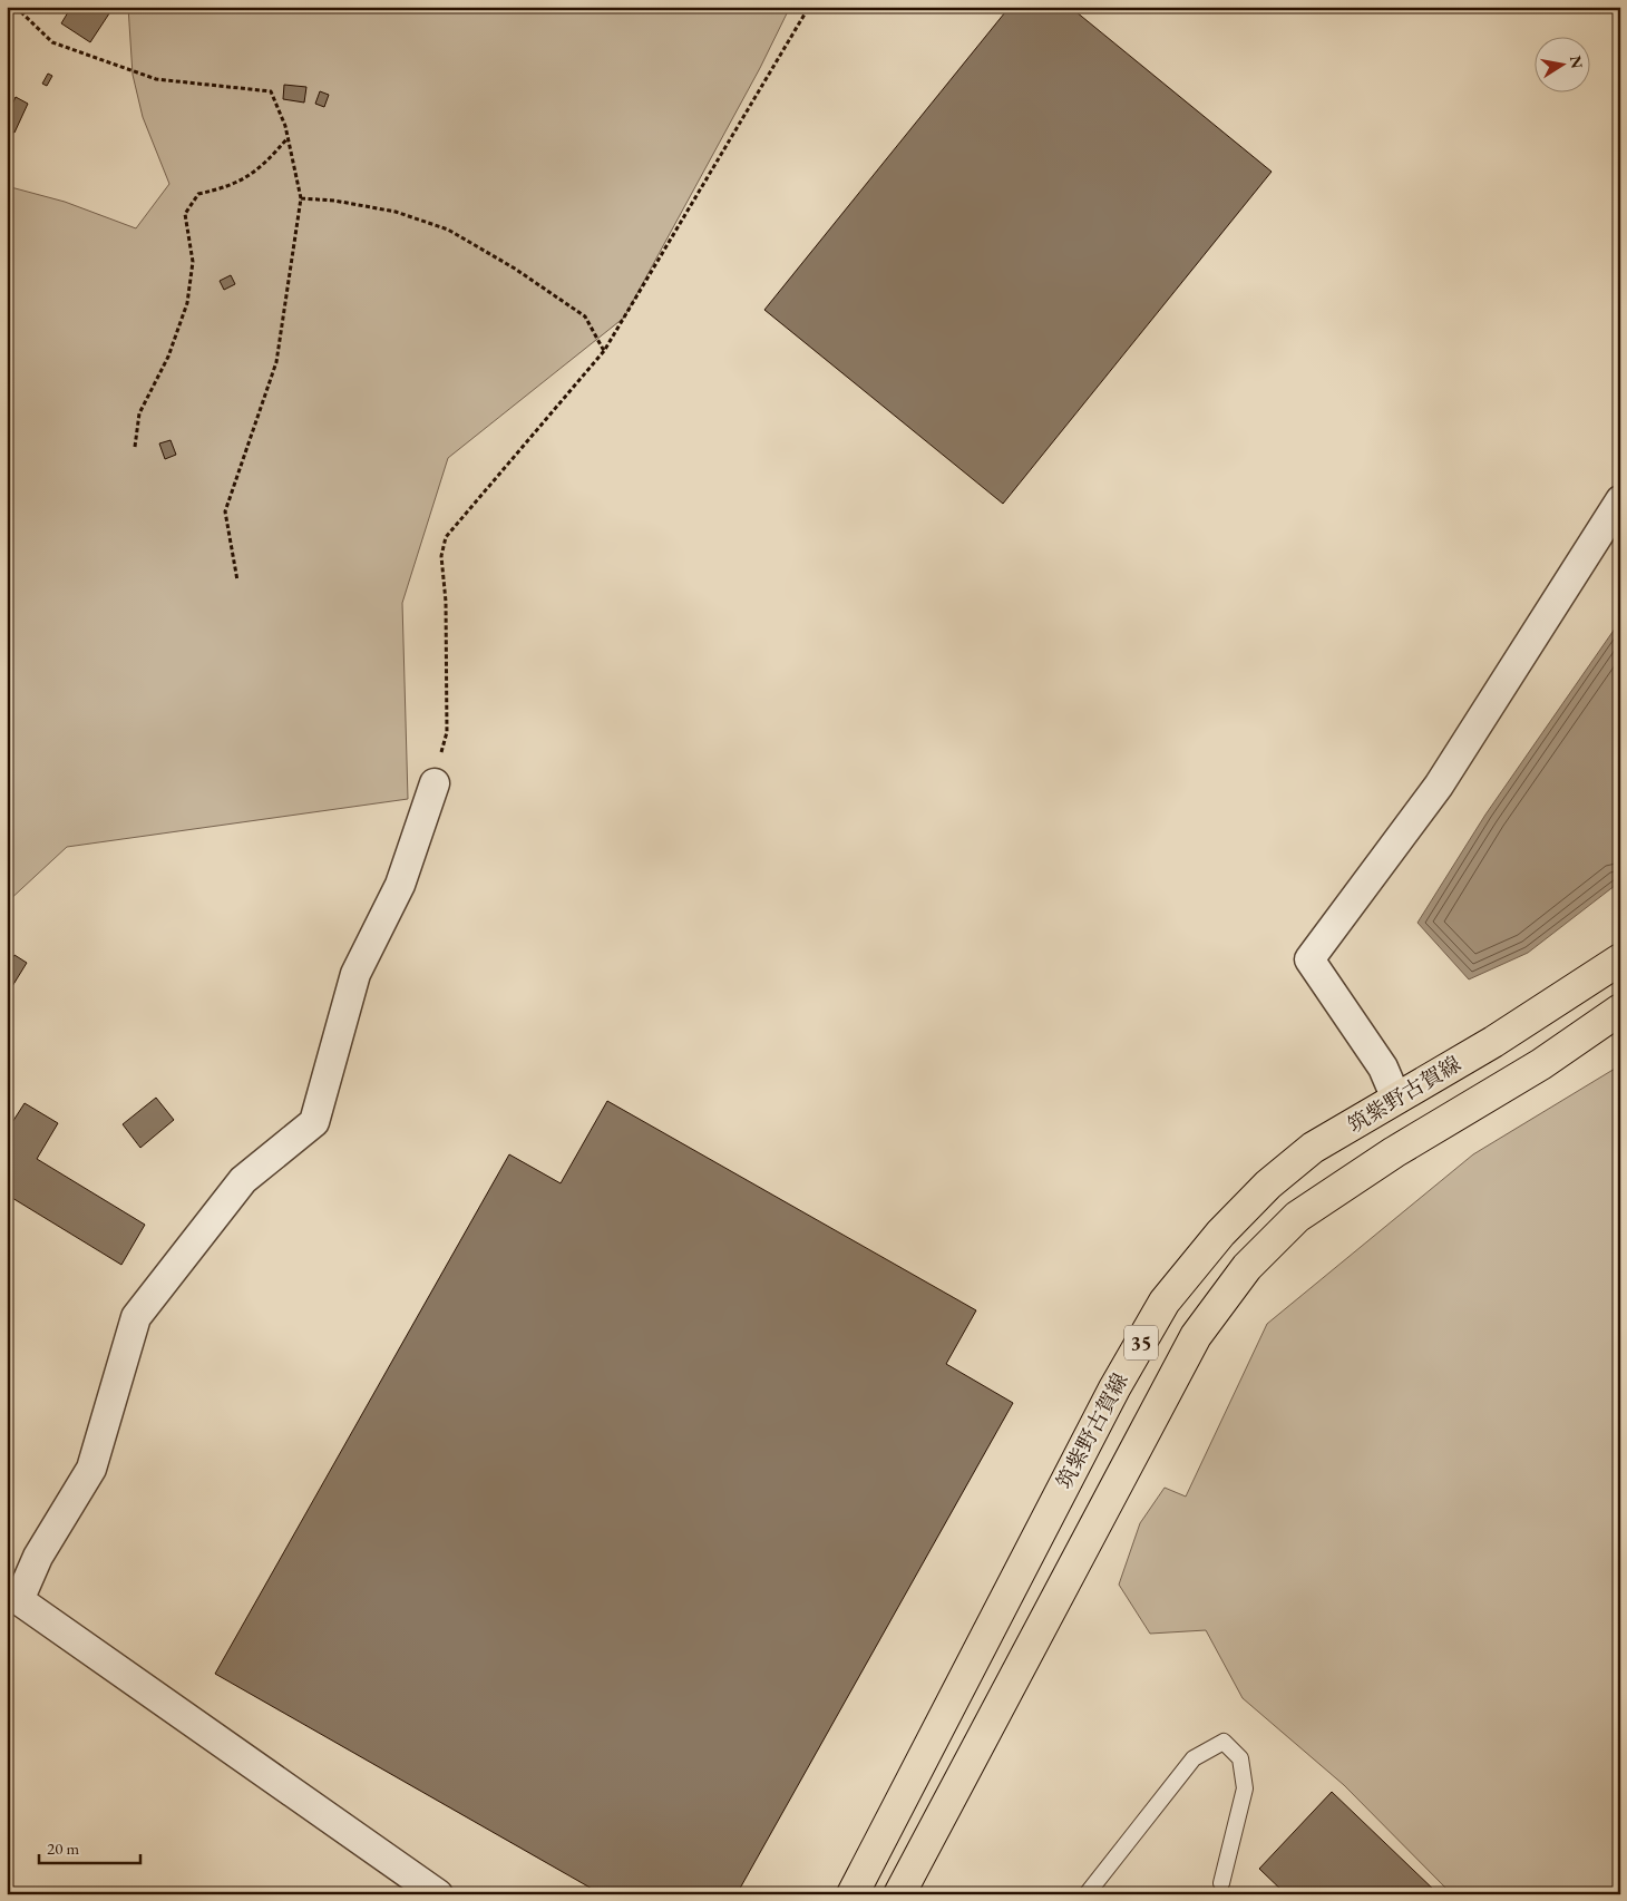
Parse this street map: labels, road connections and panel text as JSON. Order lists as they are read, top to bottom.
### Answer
{
  "streets": {
    "main road": ["筑紫野古賀線", "35"]
  },
  "scale_bar": "20 m",
  "north": "right"
}
